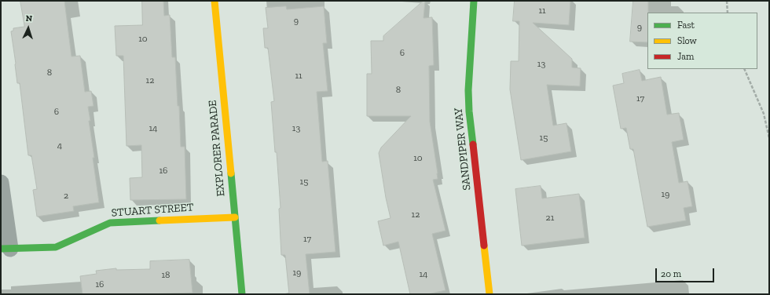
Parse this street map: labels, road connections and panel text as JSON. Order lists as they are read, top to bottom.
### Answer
{
  "streets": {
    "street": ["EXPLORER PARADE", "SANDPIPER WAY", "STUART STREET"]
  },
  "crossings": [
    ["EXPLORER PARADE", "STUART STREET"]
  ],
  "house_numbers": [
    "11",
    "9",
    "9",
    "10",
    "6",
    "13",
    "8",
    "11",
    "12",
    "8",
    "17",
    "6",
    "14",
    "13",
    "15",
    "4",
    "10",
    "16",
    "15",
    "19",
    "2",
    "12",
    "21",
    "17",
    "19",
    "14",
    "18",
    "16"
  ],
  "legend": ["Fast", "Slow", "Jam"],
  "scale_bar": "20 m",
  "north": "top"
}
